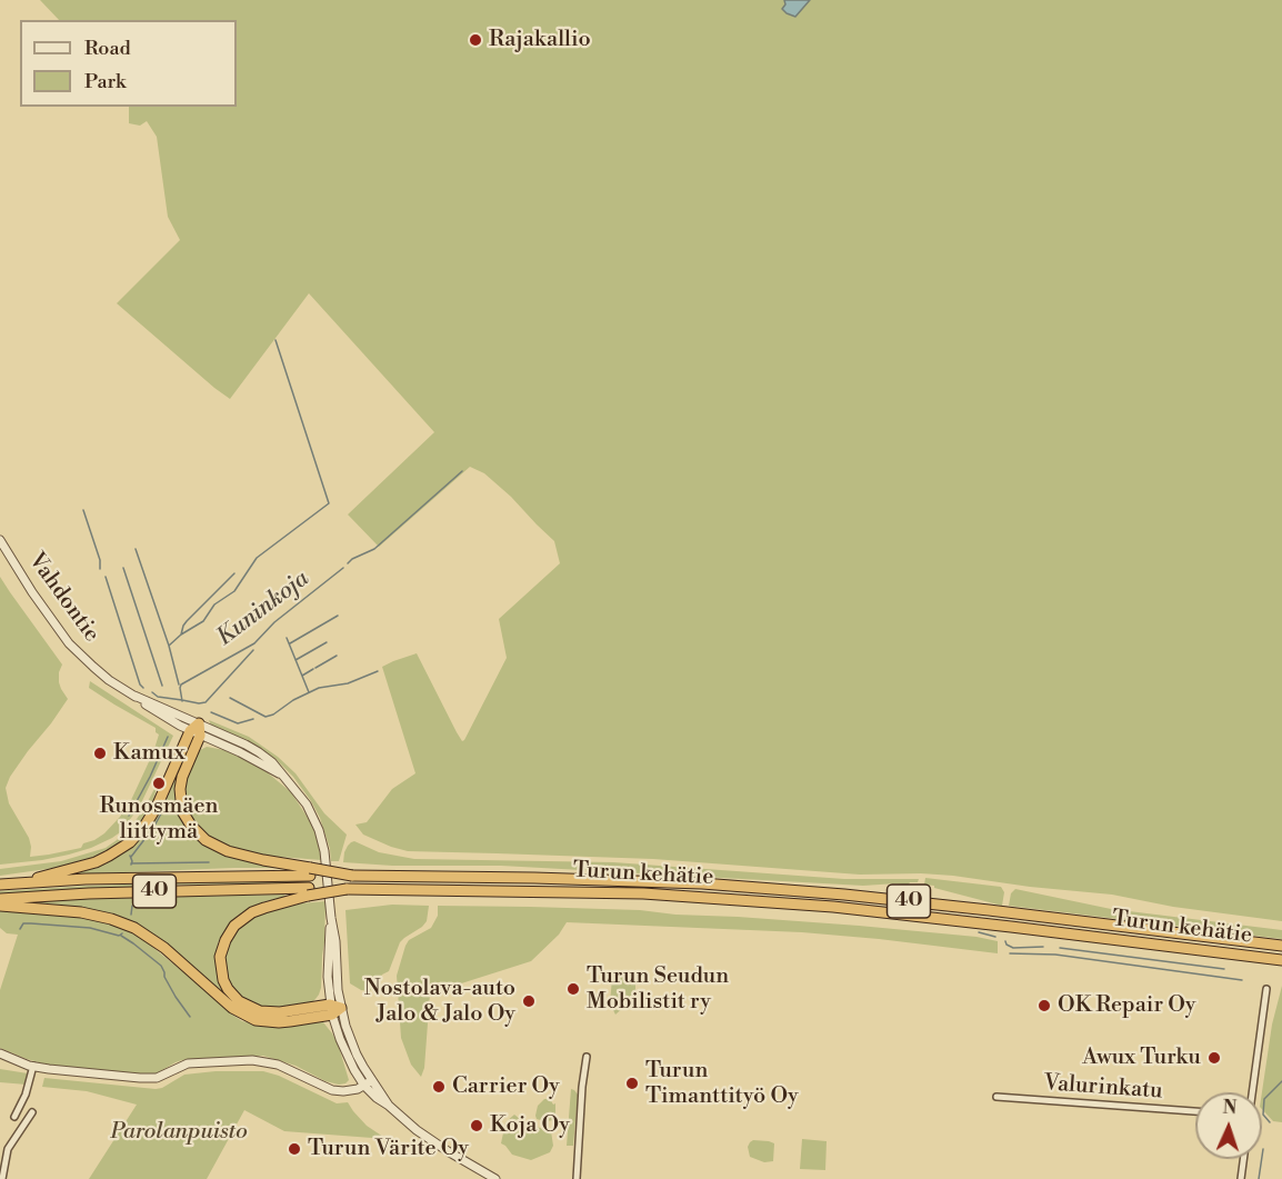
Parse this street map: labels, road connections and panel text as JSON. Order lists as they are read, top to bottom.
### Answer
{
  "streets": {
    "highway": ["Turun kehätie", "40"],
    "street": ["Vahdontie", "Valurinkatu"]
  },
  "crossings": [
    ["Turun kehätie", "40"]
  ],
  "water": ["Kuninkoja"],
  "parks": ["Parolanpuisto"],
  "places": [
    "Rajakallio",
    "Kamux",
    "Runosmäen liittymä",
    "Turun Seudun Mobilistit ry",
    "Nostolava-auto Jalo & Jalo Oy",
    "OK Repair Oy",
    "Awux Turku",
    "Turun Timanttityö Oy",
    "Carrier Oy",
    "Koja Oy",
    "Turun Värite Oy"
  ],
  "legend": ["Road", "Park"],
  "north": "top"
}
